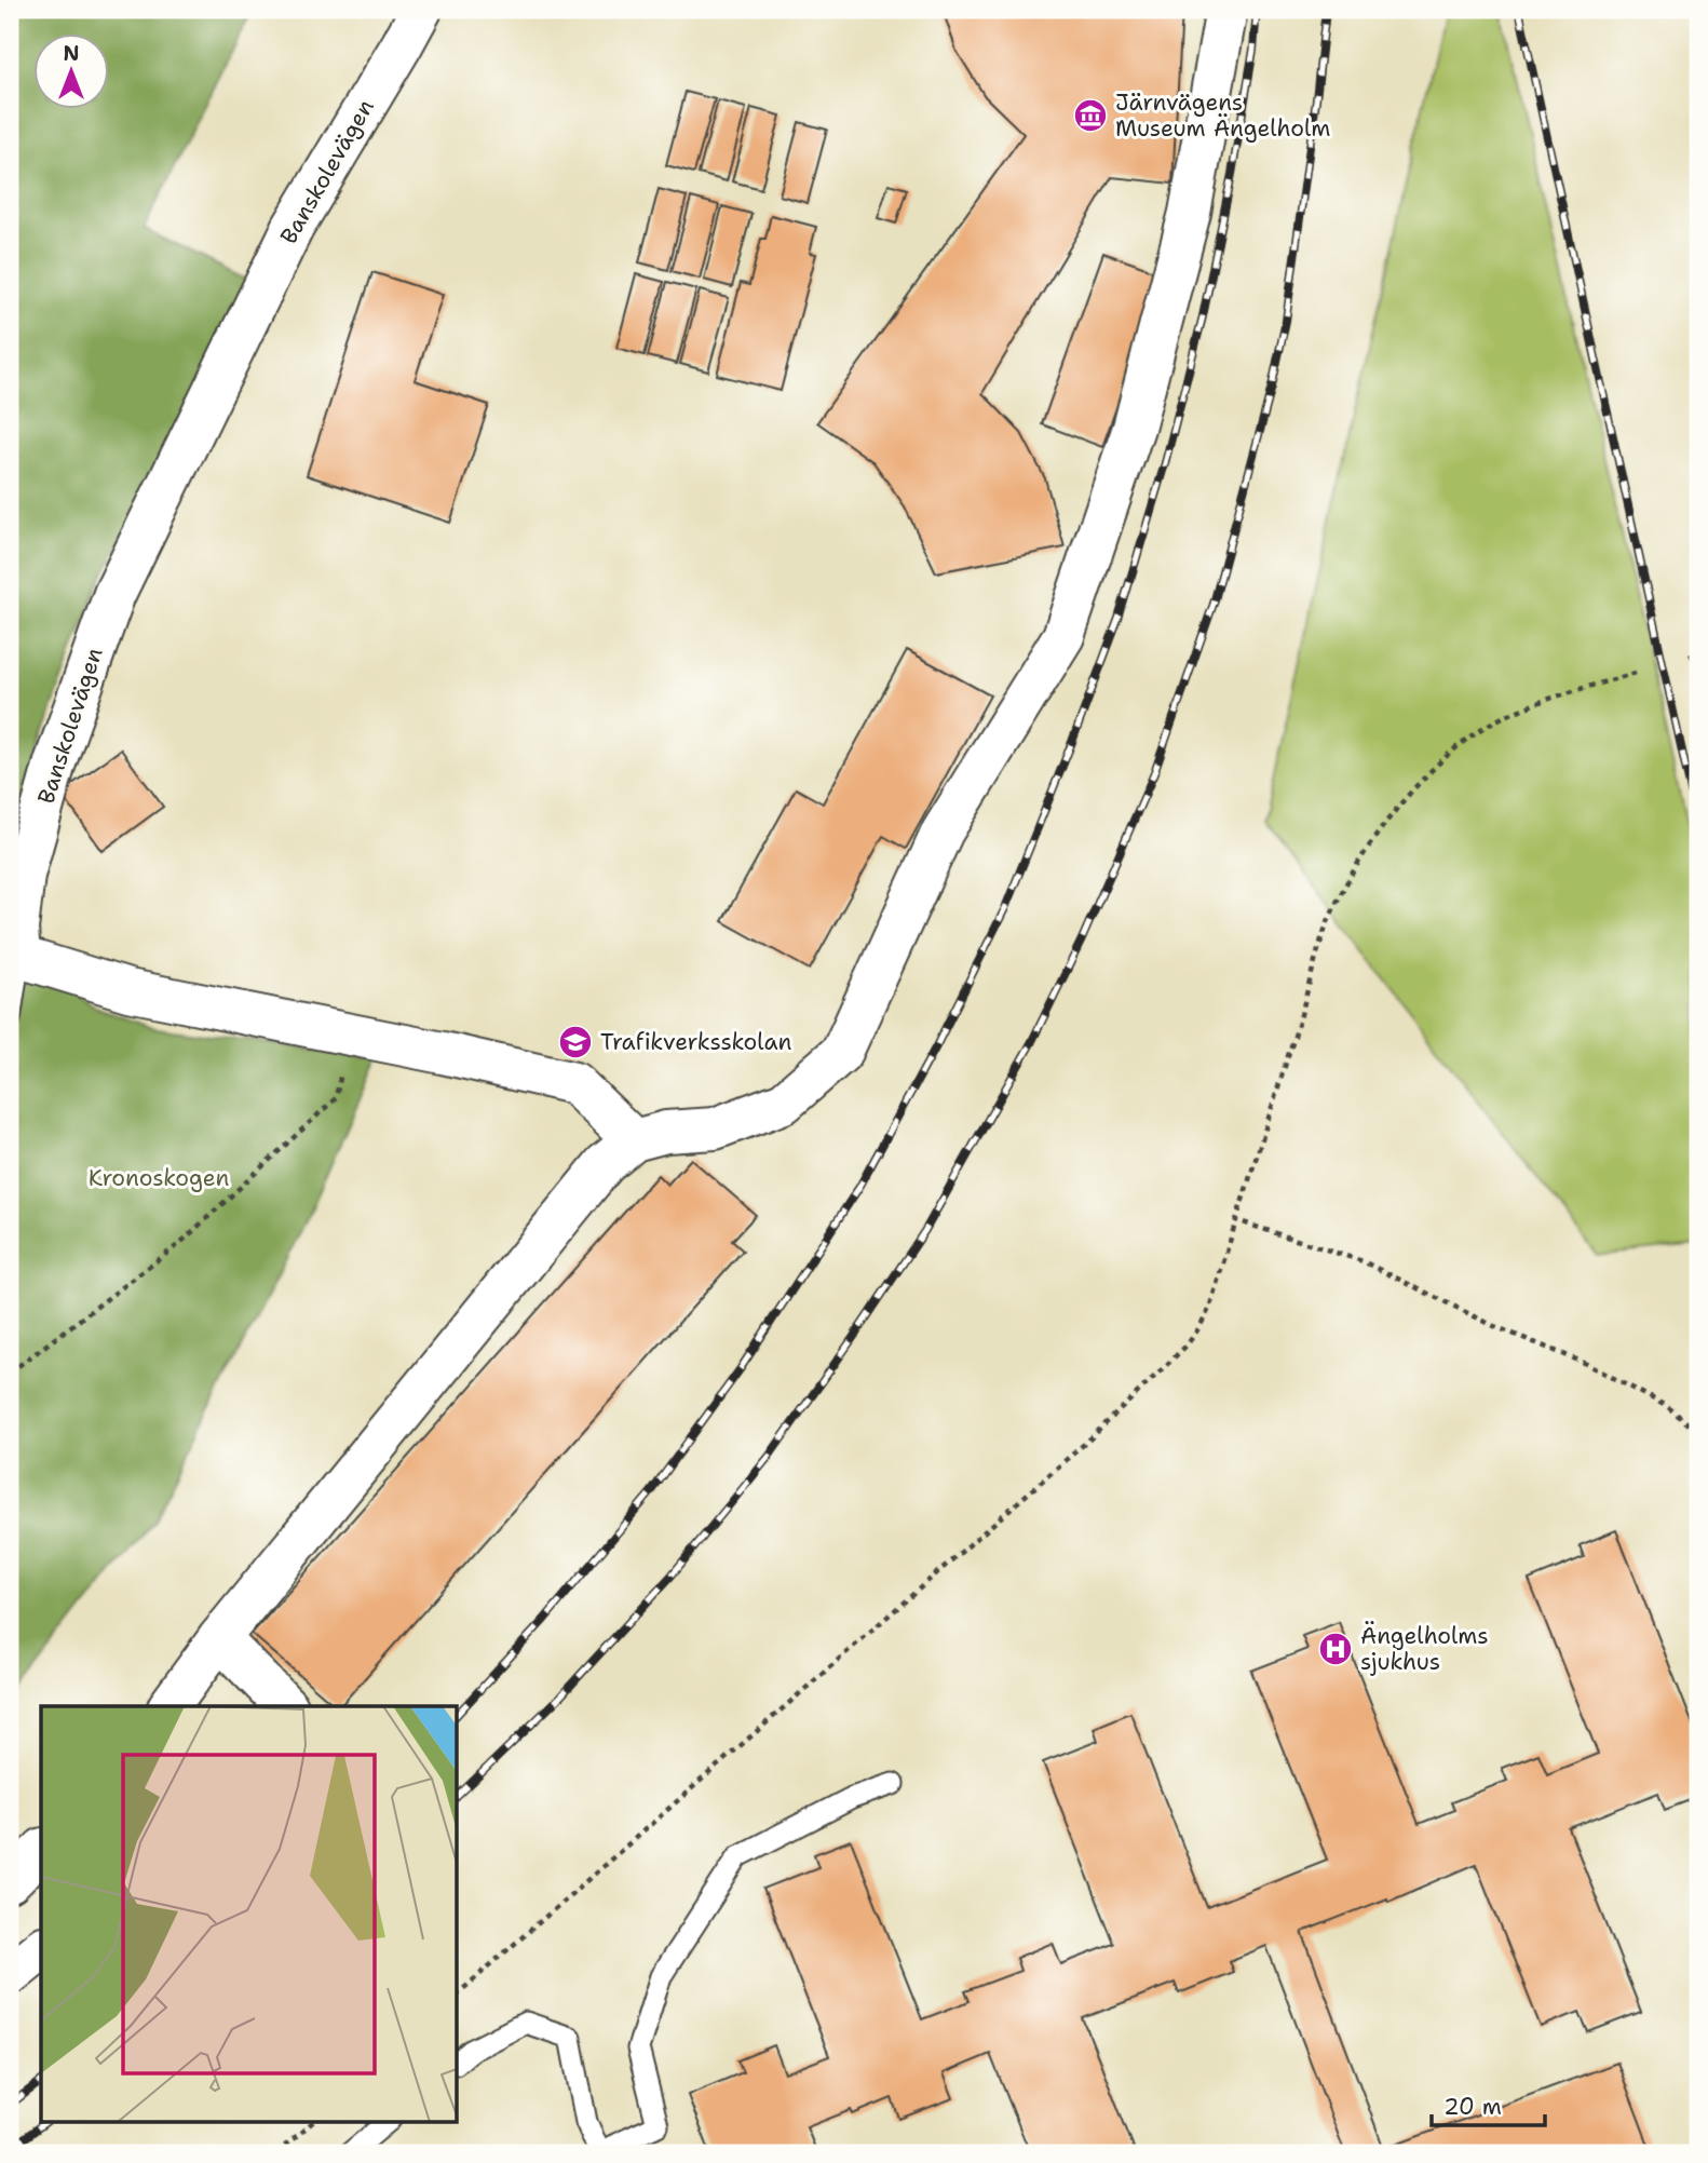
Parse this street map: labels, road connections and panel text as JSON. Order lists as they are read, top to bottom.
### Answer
{
  "streets": {
    "street": ["Banskolevägen"]
  },
  "parks": ["Kronoskogen"],
  "places": {
    "museum": ["Järnvägens Museum Ängelholm"],
    "school or university": ["Trafikverksskolan"],
    "hospital": ["Ängelholms sjukhus"]
  },
  "scale_bar": "20 m",
  "north": "top"
}
